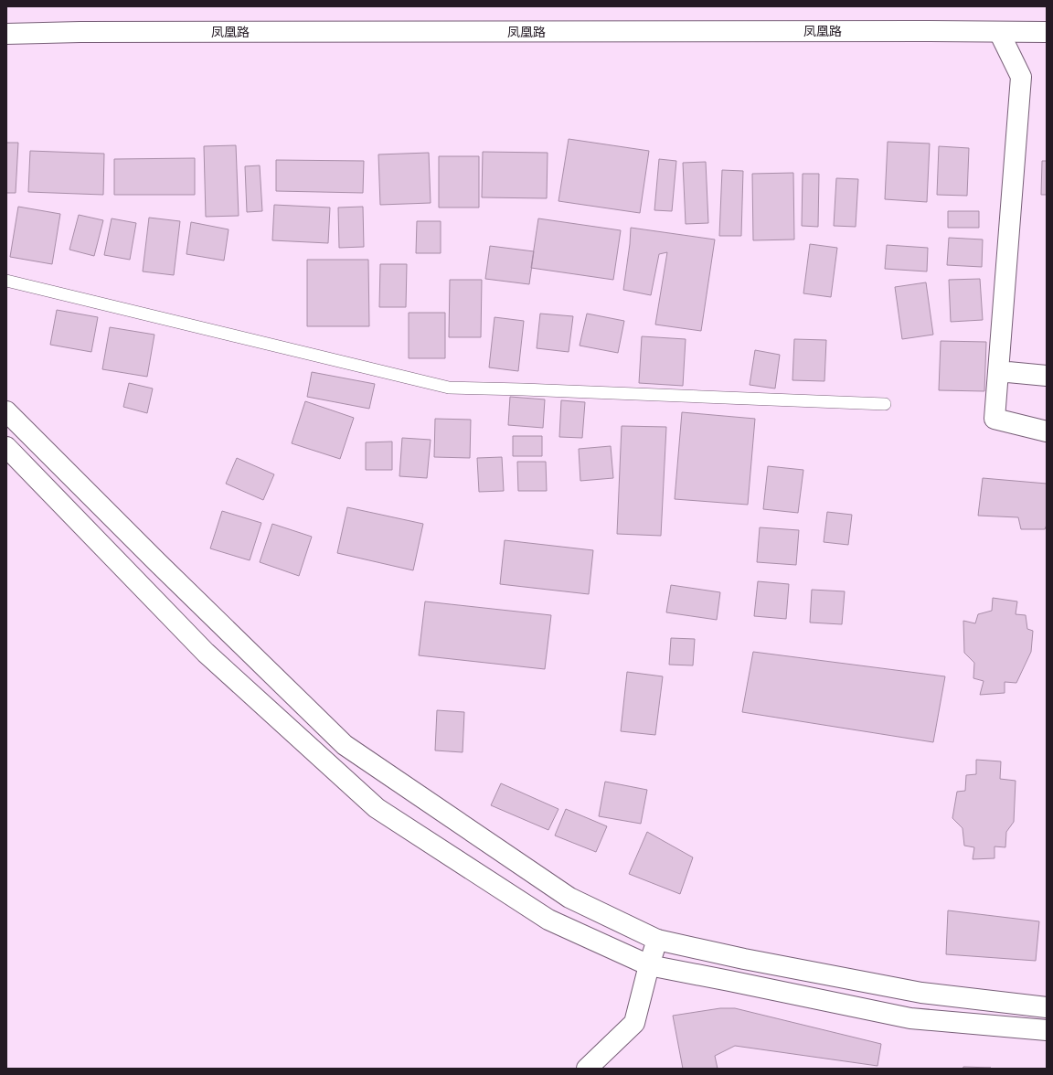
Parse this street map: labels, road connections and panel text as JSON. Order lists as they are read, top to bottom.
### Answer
{
  "streets": {
    "main road": ["凤凰路"]
  }
}
